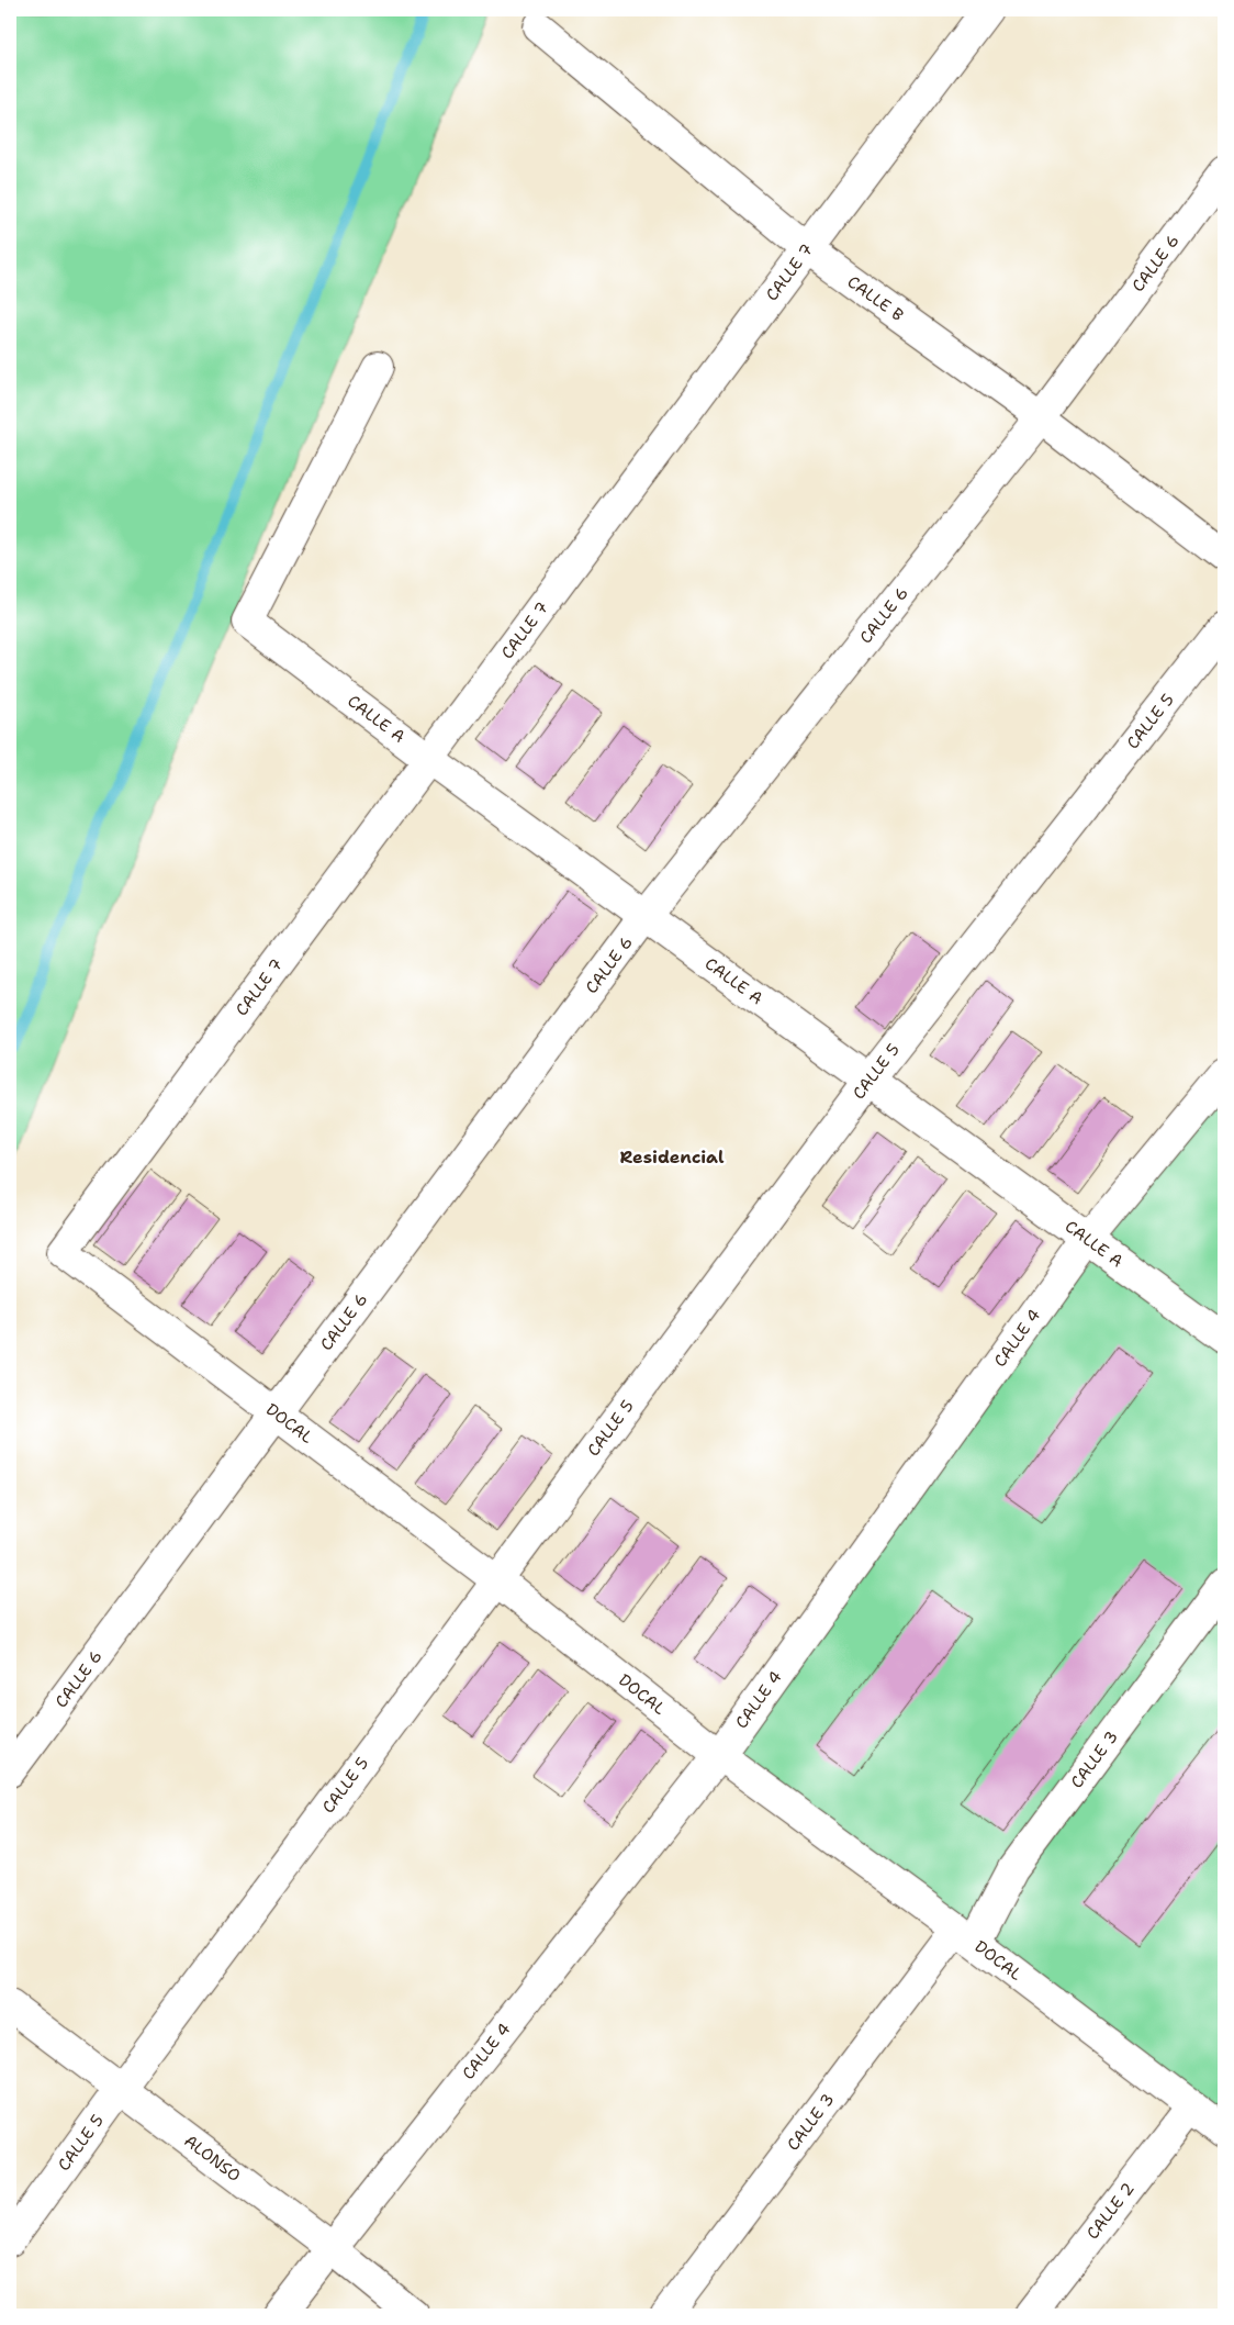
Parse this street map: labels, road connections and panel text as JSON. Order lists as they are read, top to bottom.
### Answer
{
  "streets": {
    "street": [
      "CALLE 6",
      "CALLE 7",
      "CALLE B",
      "CALLE A",
      "CALLE 5",
      "CALLE 4",
      "DOCAL",
      "CALLE 3",
      "ALONSO",
      "CALLE 2"
    ]
  },
  "crossings": [
    ["CALLE 6", "CALLE B"],
    ["CALLE 6", "CALLE A"],
    ["CALLE 6", "DOCAL"],
    ["CALLE 7", "CALLE B"],
    ["CALLE 7", "CALLE A"],
    ["CALLE 7", "DOCAL"],
    ["CALLE A", "CALLE 5"],
    ["CALLE A", "CALLE 4"],
    ["CALLE 5", "DOCAL"],
    ["CALLE 5", "ALONSO"],
    ["CALLE 4", "DOCAL"],
    ["CALLE 4", "ALONSO"],
    ["DOCAL", "CALLE 3"],
    ["DOCAL", "CALLE 2"]
  ],
  "districts": ["Residencial"]
}
